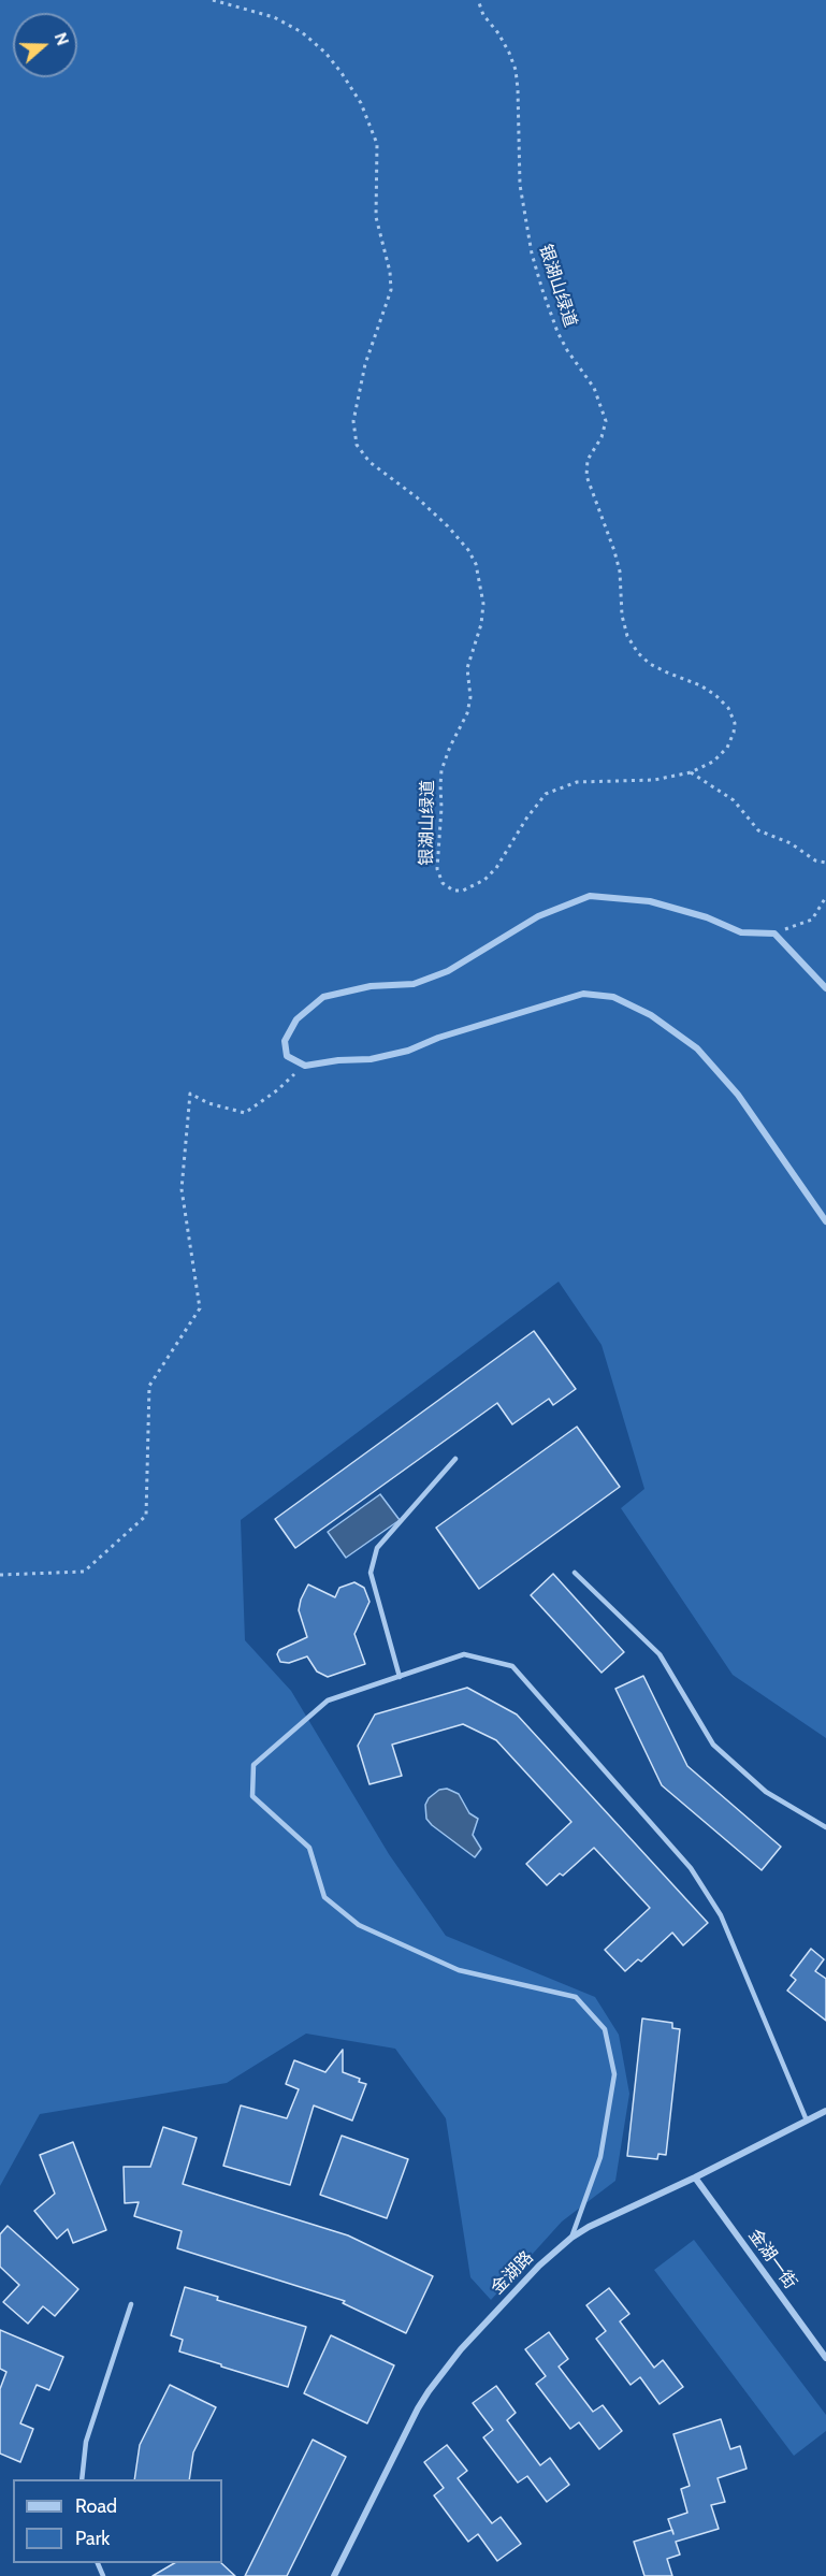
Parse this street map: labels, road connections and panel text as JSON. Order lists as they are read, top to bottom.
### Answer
{
  "streets": {
    "street": ["金湖一街", "金湖路"],
    "path": ["银湖山绿道"]
  },
  "crossings": [
    ["金湖一街", "金湖路"]
  ],
  "legend": ["Road", "Park"],
  "north": "right"
}
